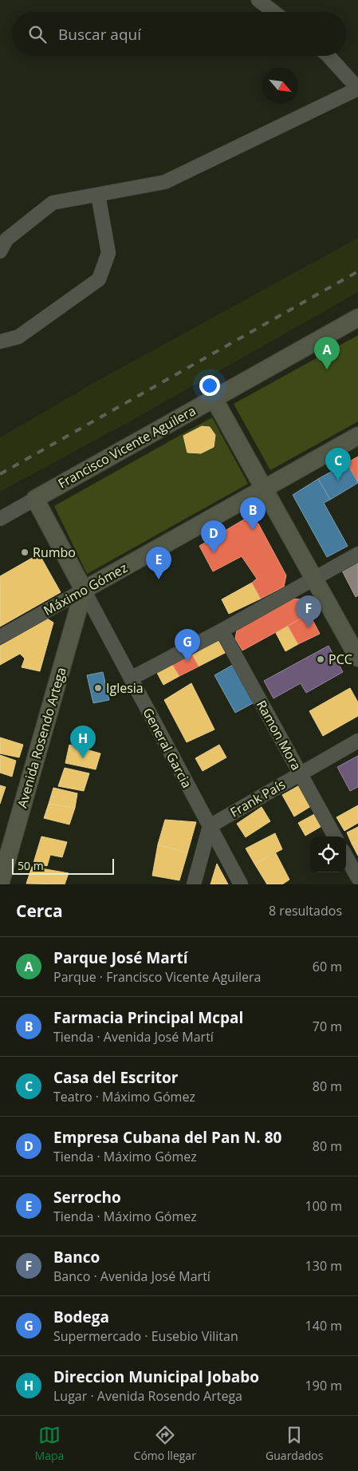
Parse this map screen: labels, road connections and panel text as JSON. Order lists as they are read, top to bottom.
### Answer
{
  "streets": {
    "main road": ["Francisco Vicente Aguilera", "Máximo Gómez", "Avenida Rosendo Artega"],
    "street": ["Ramon Mora", "General Garcia", "Frank País"]
  },
  "crossings": [
    ["Máximo Gómez", "Avenida Rosendo Artega"],
    ["Máximo Gómez", "General Garcia"],
    ["Ramon Mora", "Frank País"],
    ["Avenida Rosendo Artega", "General Garcia"],
    ["General Garcia", "Frank País"]
  ],
  "places": ["Rumbo", "PCC", "Iglesia"],
  "scale_bar": "50 m",
  "north": "bottom right",
  "page": {
    "search": "Buscar aquí",
    "pins": [
      "A",
      "C",
      "B",
      "D",
      "E",
      "F",
      "G",
      "H"
    ],
    "scale": "50 m",
    "heading": ["Cerca", "8 resultados"],
    "list": [
      {
        "mark": "A",
        "name": "Parque José Martí",
        "note": "Parque · Francisco Vicente Aguilera",
        "value": "60 m"
      },
      {
        "mark": "B",
        "name": "Farmacia Principal Mcpal",
        "note": "Tienda · Avenida José Martí",
        "value": "70 m"
      },
      {
        "mark": "C",
        "name": "Casa del Escritor",
        "note": "Teatro · Máximo Gómez",
        "value": "80 m"
      },
      {
        "mark": "D",
        "name": "Empresa Cubana del Pan N. 80",
        "note": "Tienda · Máximo Gómez",
        "value": "80 m"
      },
      {
        "mark": "E",
        "name": "Serrocho",
        "note": "Tienda · Máximo Gómez",
        "value": "100 m"
      },
      {
        "mark": "F",
        "name": "Banco",
        "note": "Banco · Avenida José Martí",
        "value": "130 m"
      },
      {
        "mark": "G",
        "name": "Bodega",
        "note": "Supermercado · Eusebio Vilitan",
        "value": "140 m"
      },
      {
        "mark": "H",
        "name": "Direccion Municipal Jobabo",
        "note": "Lugar · Avenida Rosendo Artega",
        "value": "190 m"
      }
    ],
    "nav": ["Mapa", "Cómo llegar", "Guardados"]
  }
}
